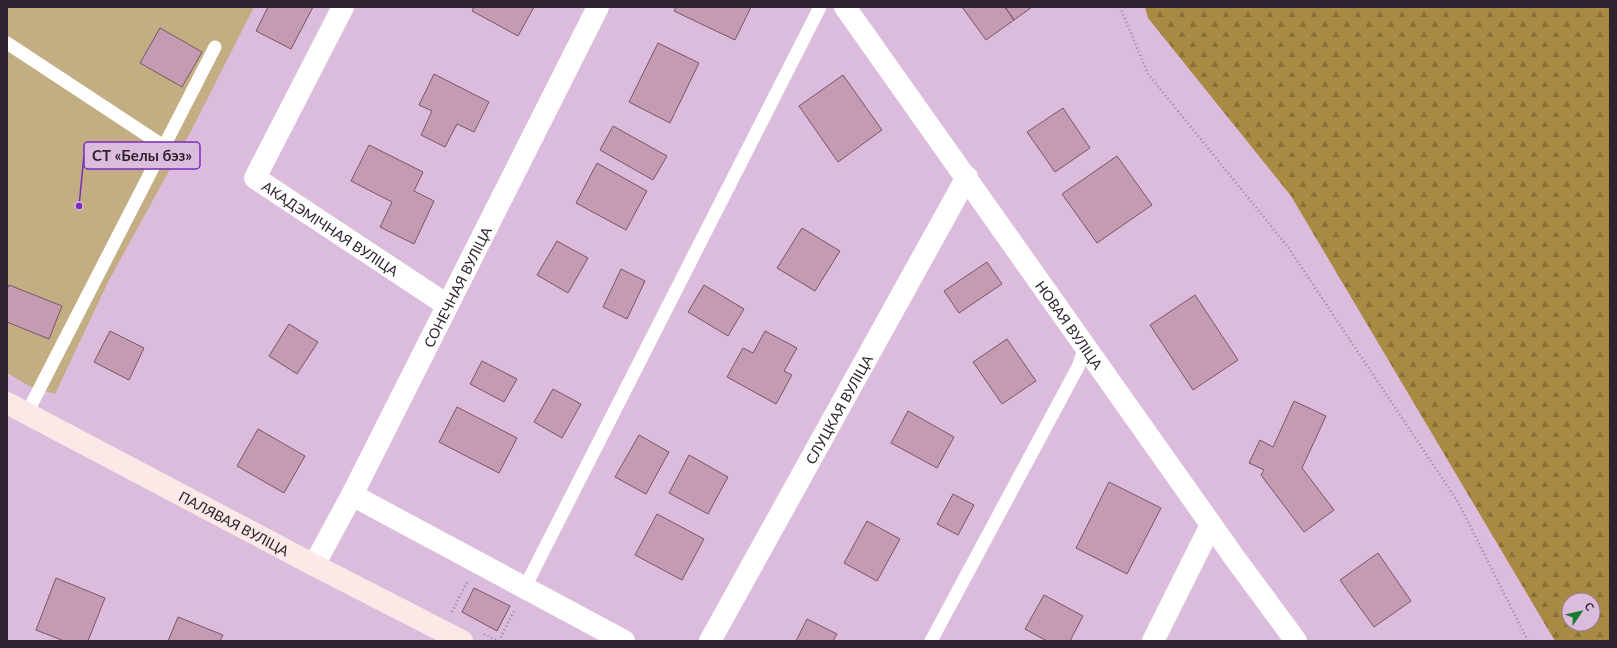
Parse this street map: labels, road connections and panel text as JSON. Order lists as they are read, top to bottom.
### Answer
{
  "streets": {
    "street": [
      "АКАДЭМІЧНАЯ ВУЛІЦА",
      "СОНЕЧНАЯ ВУЛІЦА",
      "НОВАЯ ВУЛІЦА",
      "СЛУЦКАЯ ВУЛІЦА",
      "ПАЛЯВАЯ ВУЛІЦА"
    ]
  },
  "crossings": [
    ["АКАДЭМІЧНАЯ ВУЛІЦА", "СОНЕЧНАЯ ВУЛІЦА"],
    ["СОНЕЧНАЯ ВУЛІЦА", "ПАЛЯВАЯ ВУЛІЦА"],
    ["НОВАЯ ВУЛІЦА", "СЛУЦКАЯ ВУЛІЦА"]
  ],
  "places": ["СТ «Белы бэз»"],
  "north": "top right"
}
